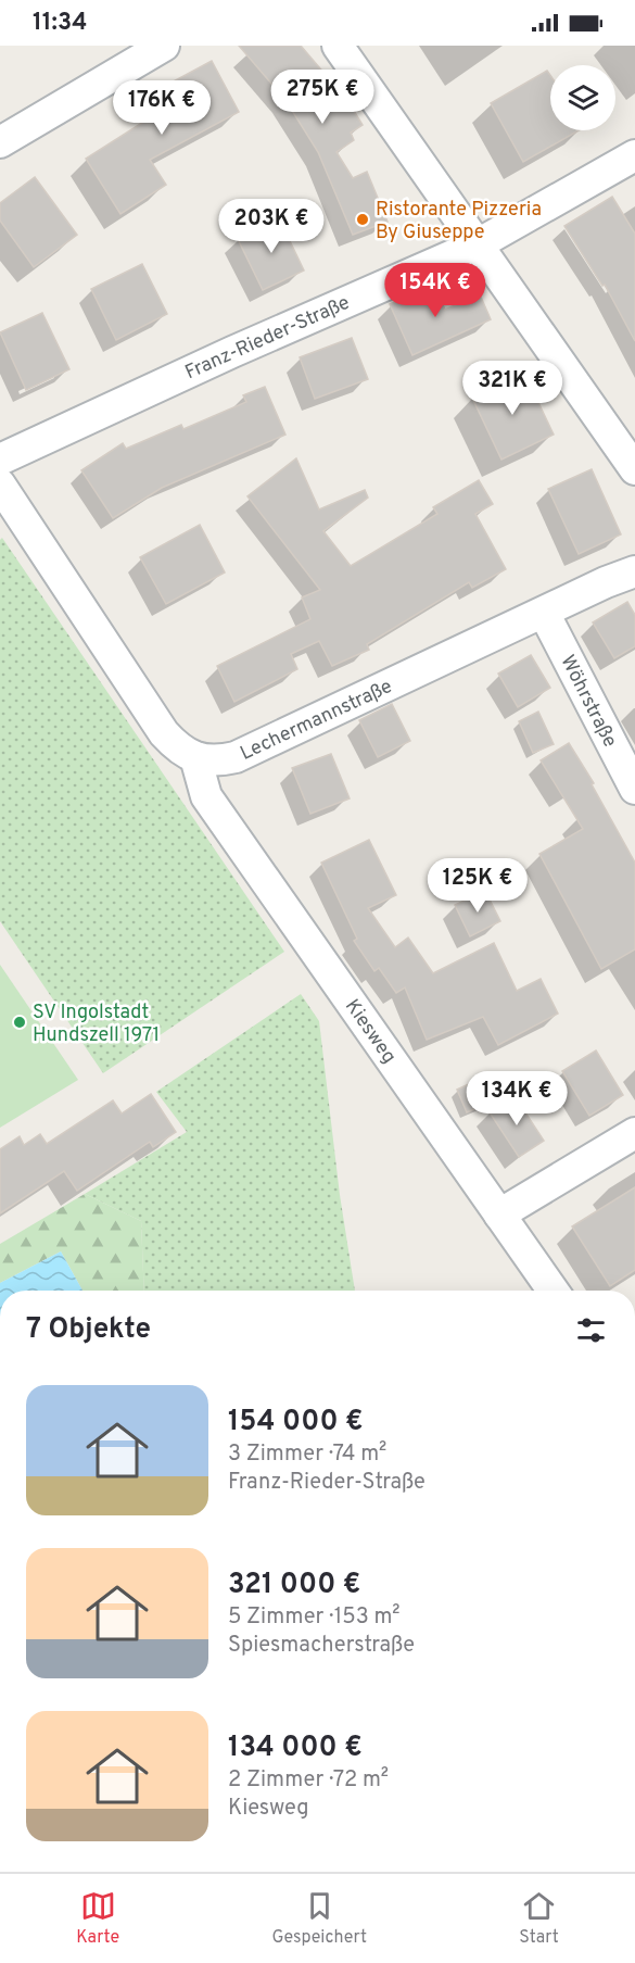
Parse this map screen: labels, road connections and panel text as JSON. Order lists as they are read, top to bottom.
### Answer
{
  "streets": {
    "street": [
      "Franz-Rieder-Straße",
      "Wöhrstraße",
      "Lechermannstraße",
      "Kiesweg"
    ]
  },
  "crossings": [
    ["Wöhrstraße", "Lechermannstraße"],
    ["Lechermannstraße", "Kiesweg"]
  ],
  "places": ["Ristorante Pizzeria By Giuseppe", "SV Ingolstadt Hundszell 1971"],
  "page": {
    "status": "11:34",
    "price": [
      "275K €",
      "176K €",
      "203K €",
      "154K €",
      "321K €",
      "125K €",
      "134K €"
    ],
    "heading": "7 Objekte",
    "list": [
      {
        "name": "154 000 €",
        "note": "3 Zimmer · 74 m² · Franz-Rieder-Straße"
      },
      {
        "name": "321 000 €",
        "note": "5 Zimmer · 153 m² · Spiesmacherstraße"
      },
      {
        "name": "134 000 €",
        "note": "2 Zimmer · 72 m² · Kiesweg"
      }
    ],
    "tabs": ["Karte", "Gespeichert", "Start"]
  }
}
